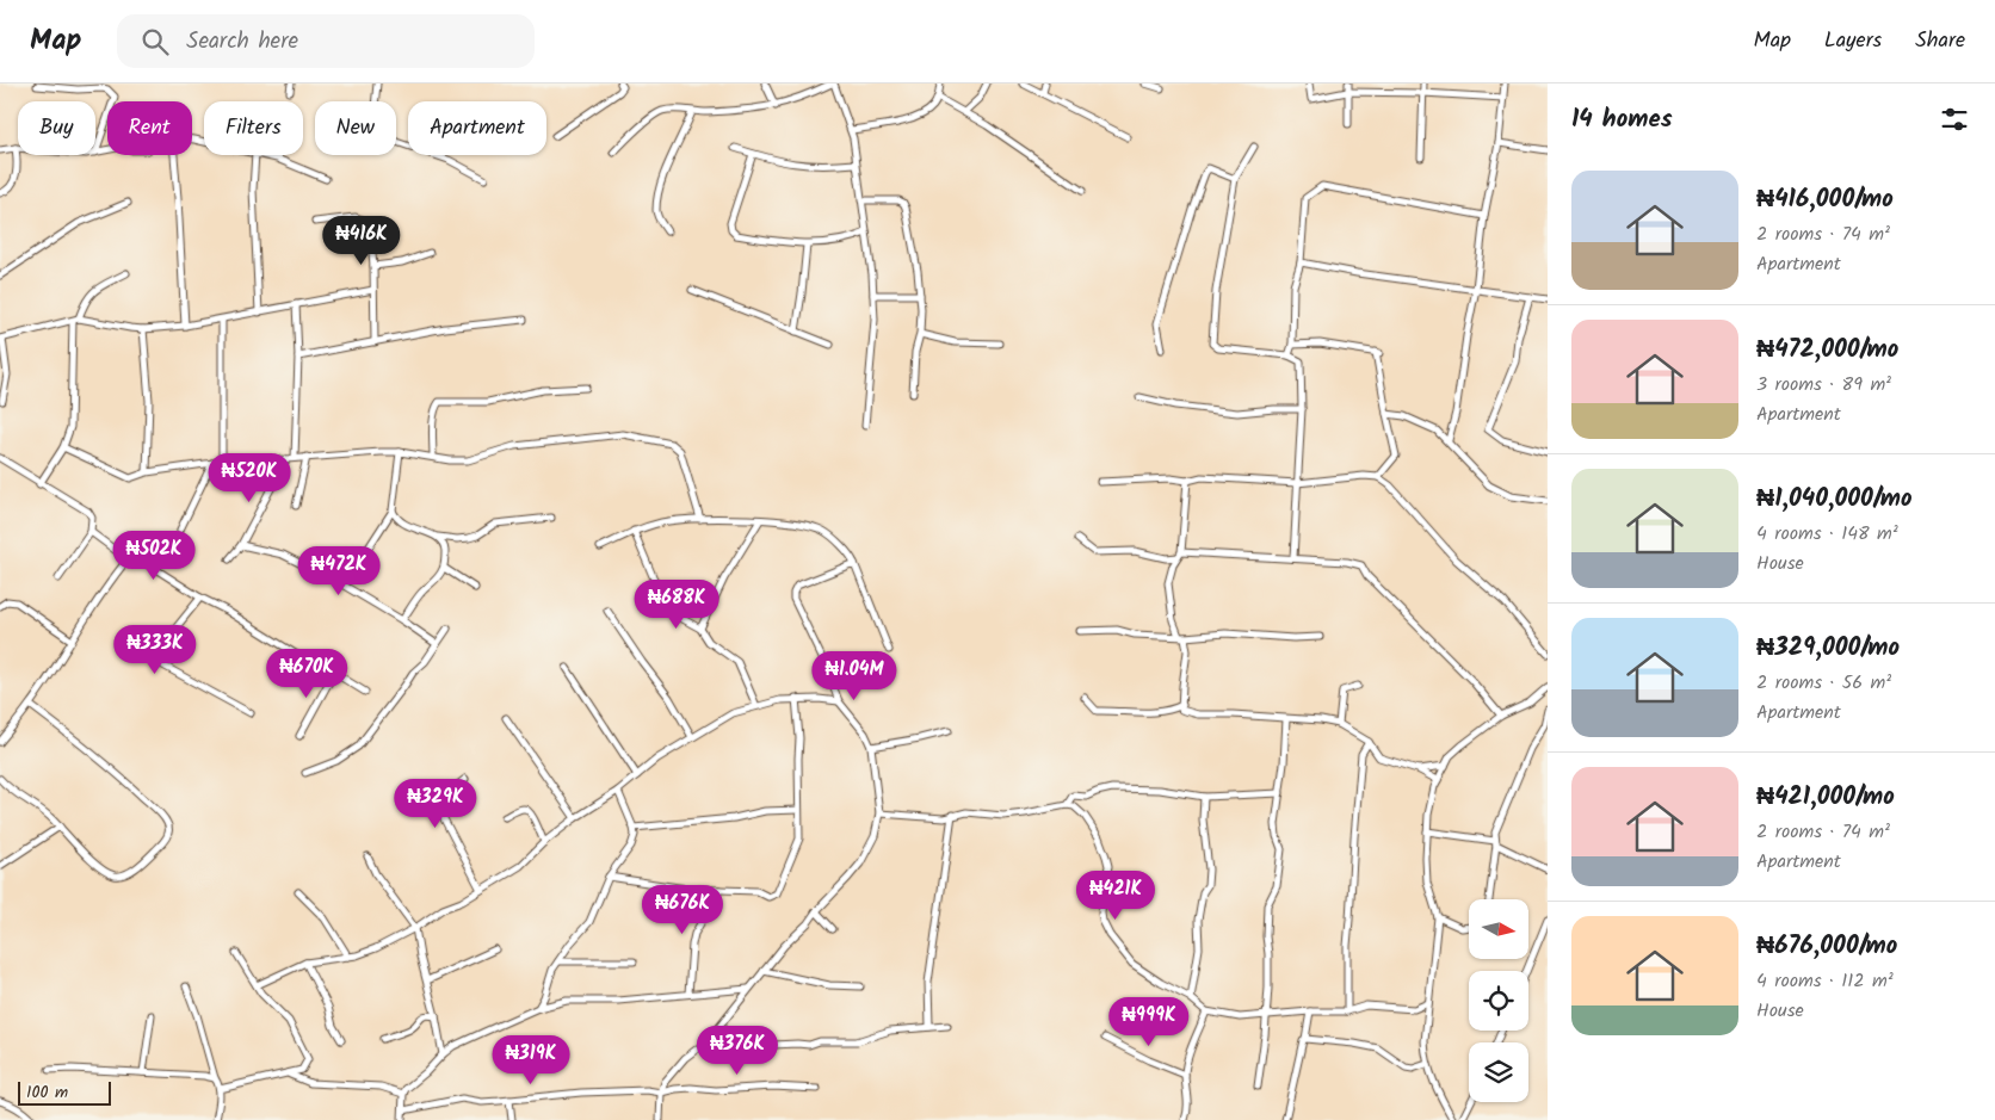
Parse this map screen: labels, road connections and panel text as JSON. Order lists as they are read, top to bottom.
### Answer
{
  "scale_bar": "100 m",
  "north": "right",
  "page": {
    "header": "Map",
    "search": "Search here",
    "nav": ["Map", "Layers", "Share"],
    "heading": "14 homes",
    "chip": [
      "Buy",
      "Rent",
      "Filters",
      "New",
      "Apartment"
    ],
    "list": [
      {
        "name": "₦416,000/mo",
        "note": "2 rooms · 74 m² · Apartment"
      },
      {
        "name": "₦472,000/mo",
        "note": "3 rooms · 89 m² · Apartment"
      },
      {
        "name": "₦1,040,000/mo",
        "note": "4 rooms · 148 m² · House"
      },
      {
        "name": "₦329,000/mo",
        "note": "2 rooms · 56 m² · Apartment"
      },
      {
        "name": "₦421,000/mo",
        "note": "2 rooms · 74 m² · Apartment"
      },
      {
        "name": "₦676,000/mo",
        "note": "4 rooms · 112 m² · House"
      }
    ],
    "price": [
      "₦416K",
      "₦520K",
      "₦502K",
      "₦472K",
      "₦688K",
      "₦333K",
      "₦670K",
      "₦1.04M",
      "₦329K",
      "₦421K",
      "₦676K",
      "₦999K",
      "₦376K",
      "₦319K"
    ],
    "scale": "100 m"
  }
}
